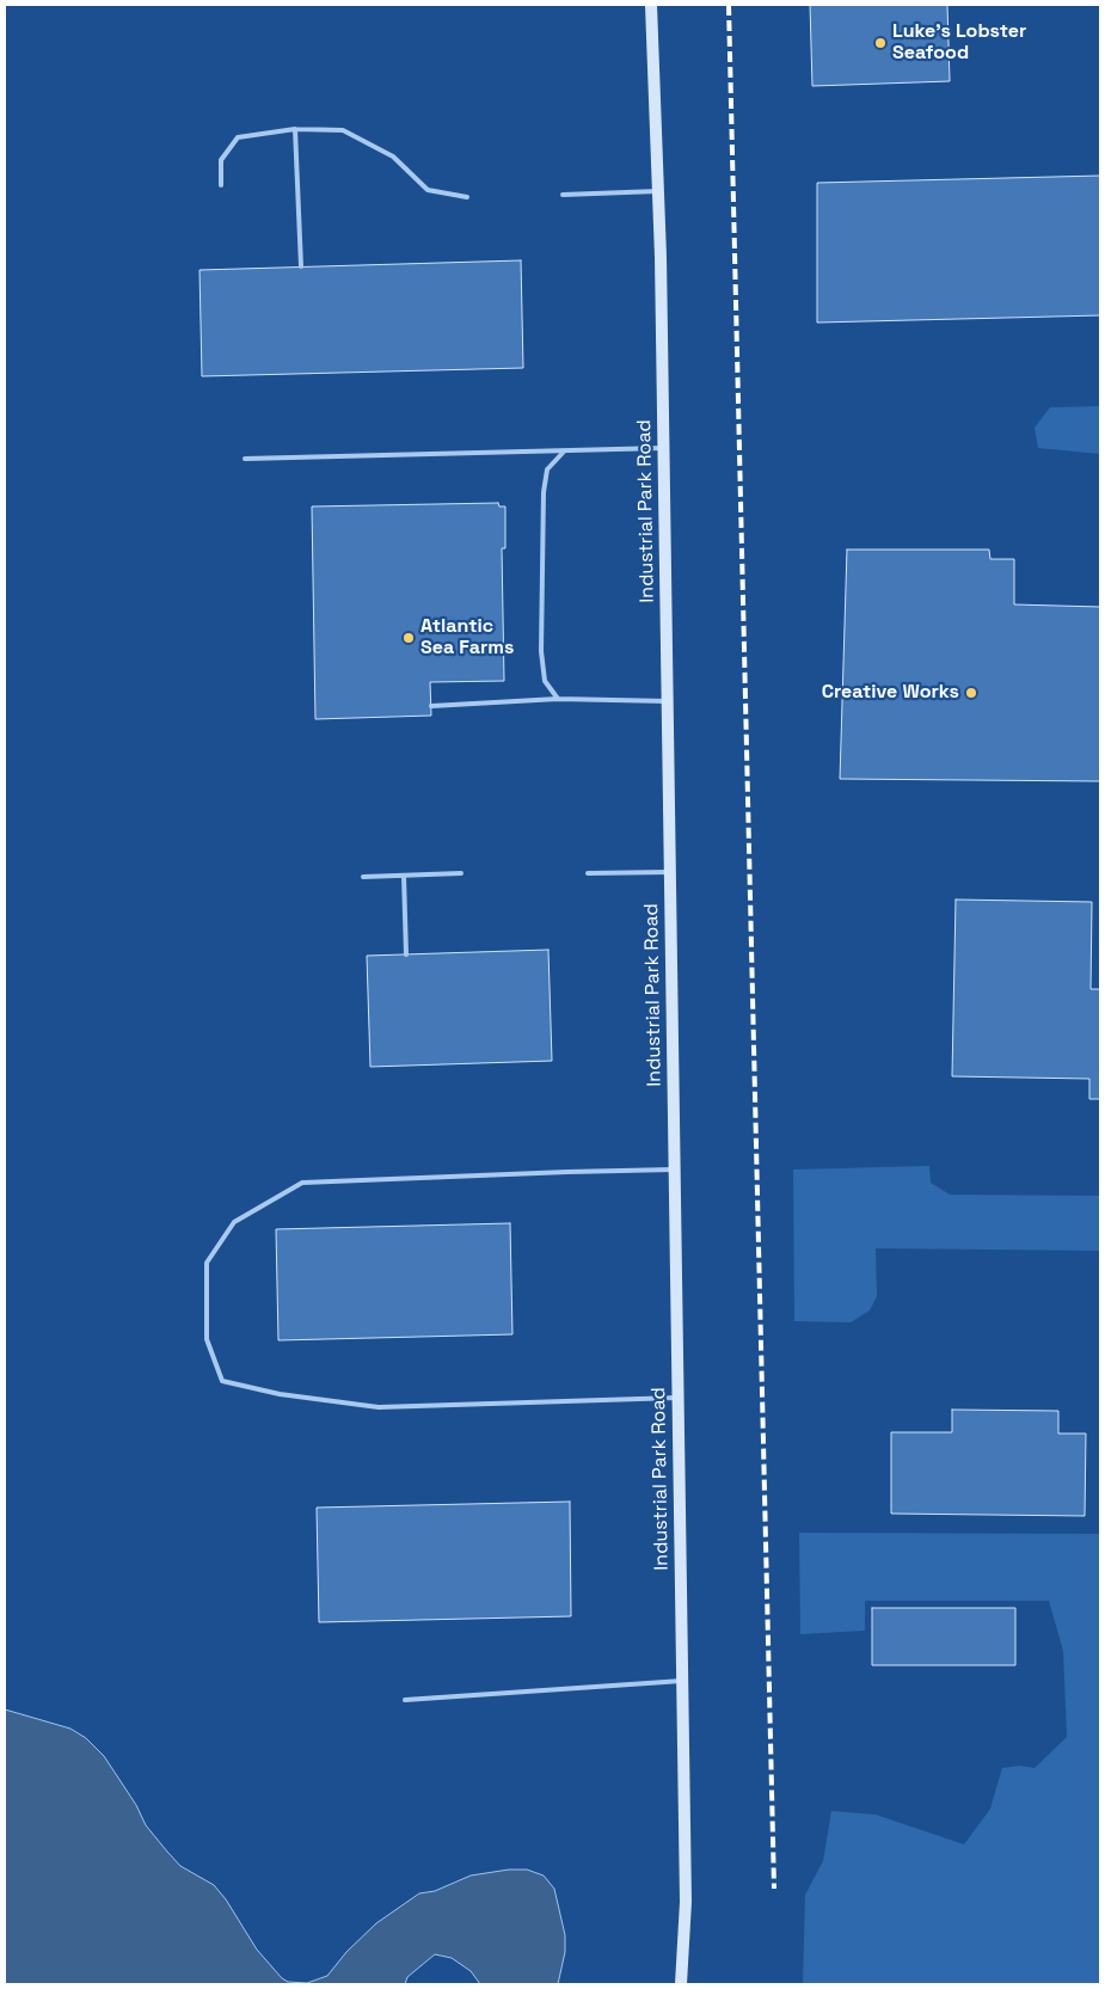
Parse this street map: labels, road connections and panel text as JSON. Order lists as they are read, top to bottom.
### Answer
{
  "streets": {
    "street": ["Industrial Park Road"]
  },
  "places": ["Luke's Lobster Seafood", "Atlantic Sea Farms", "Creative Works"]
}
